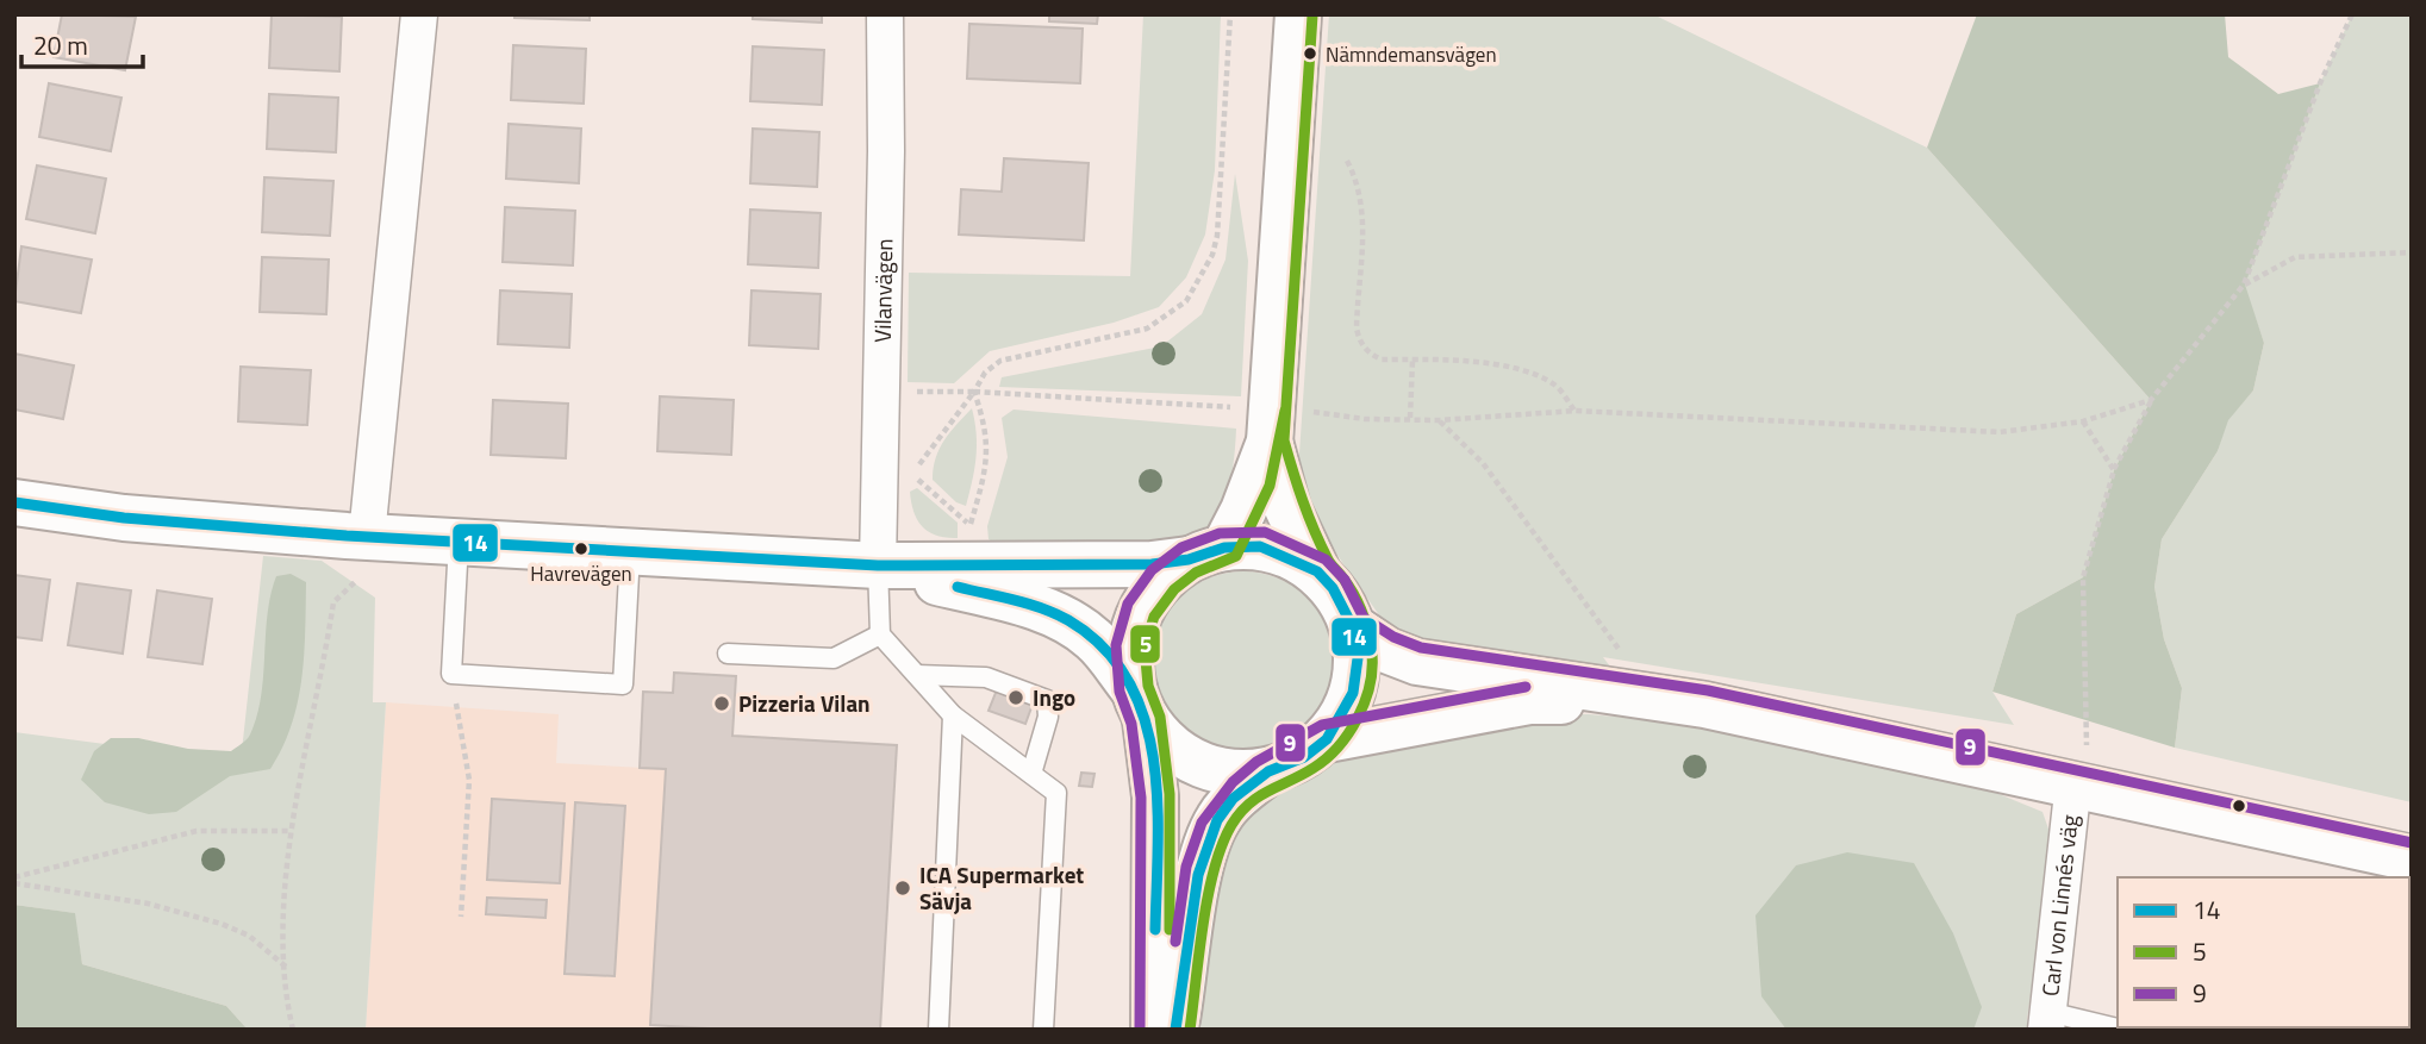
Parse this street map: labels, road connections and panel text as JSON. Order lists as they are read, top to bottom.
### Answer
{
  "streets": {
    "street": ["Vilanvägen", "Carl von Linnés väg"]
  },
  "places": [
    "Nämndemansvägen",
    "Havrevägen",
    "Ingo",
    "Pizzeria Vilan",
    "ICA Supermarket Sävja"
  ],
  "lines": ["transit line 5", "transit line 14", "transit line 9"],
  "legend": ["14", "5", "9"],
  "scale_bar": "20 m"
}
